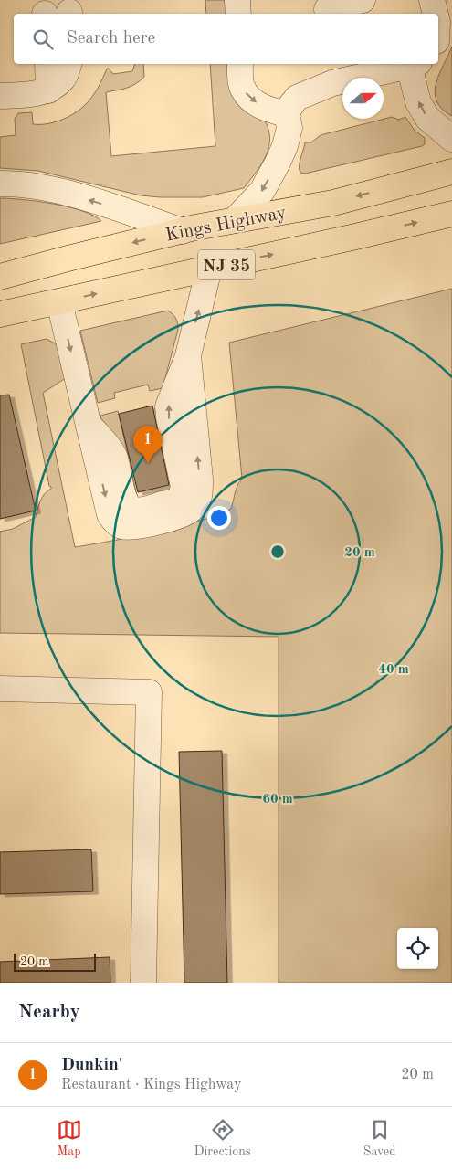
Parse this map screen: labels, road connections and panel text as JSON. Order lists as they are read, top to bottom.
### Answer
{
  "streets": {
    "main road": ["Kings Highway", "NJ 35"]
  },
  "scale_bar": "20 m",
  "north": "right",
  "page": {
    "search": "Search here",
    "pins": "1",
    "scale": "20 m",
    "heading": "Nearby",
    "list": [
      {
        "mark": "1",
        "name": "Dunkin'",
        "note": "Restaurant · Kings Highway",
        "value": "20 m"
      }
    ],
    "nav": ["Map", "Directions", "Saved"]
  },
  "rings": ["20 m", "40 m", "60 m"]
}
